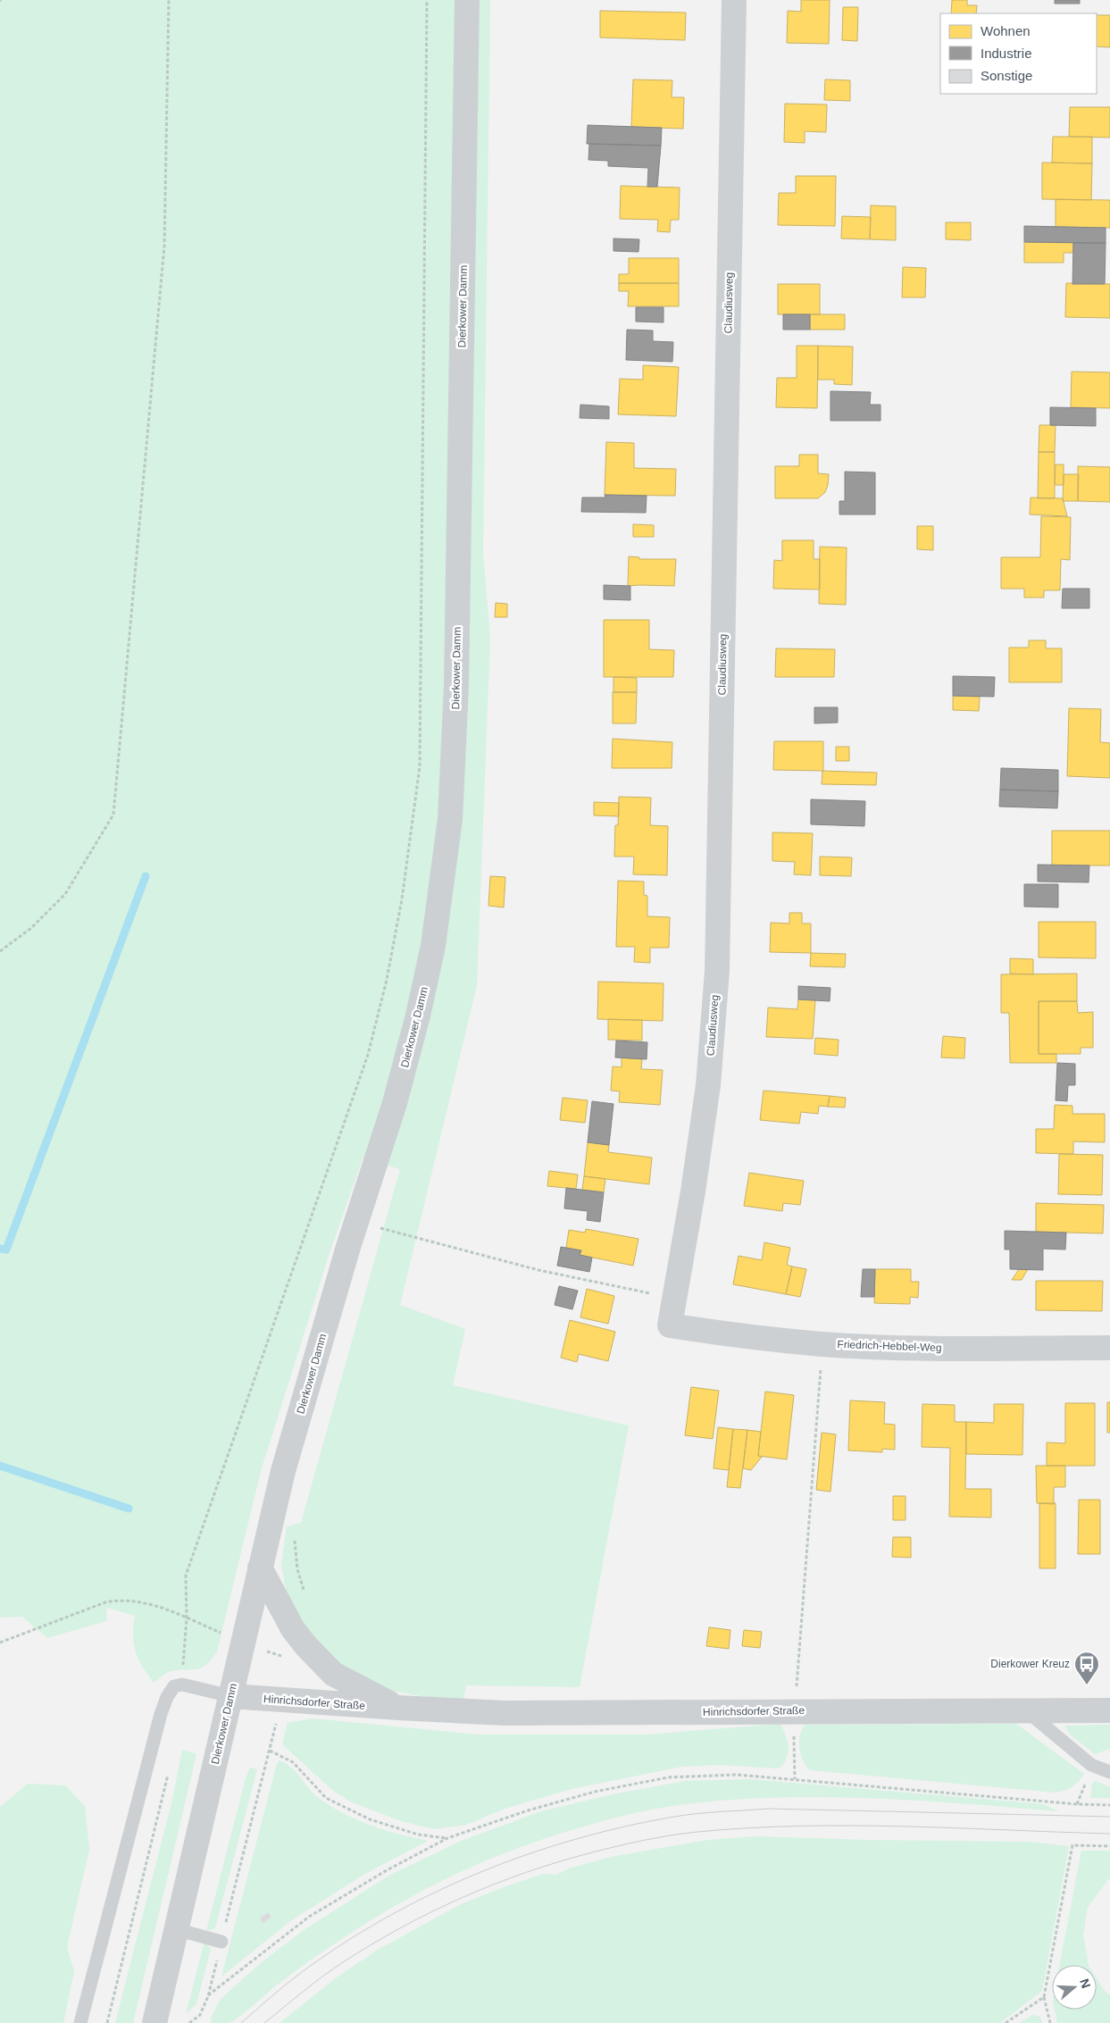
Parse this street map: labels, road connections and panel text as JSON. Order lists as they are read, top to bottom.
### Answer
{
  "streets": {
    "street": [
      "Claudiusweg",
      "Dierkower Damm",
      "Friedrich-Hebbel-Weg",
      "Hinrichsdorfer Straße"
    ]
  },
  "crossings": [
    ["Claudiusweg", "Friedrich-Hebbel-Weg"],
    ["Dierkower Damm", "Hinrichsdorfer Straße"]
  ],
  "places": {
    "bus stop": ["Dierkower Kreuz"]
  },
  "legend": ["Wohnen", "Industrie", "Sonstige"],
  "north": "right"
}
